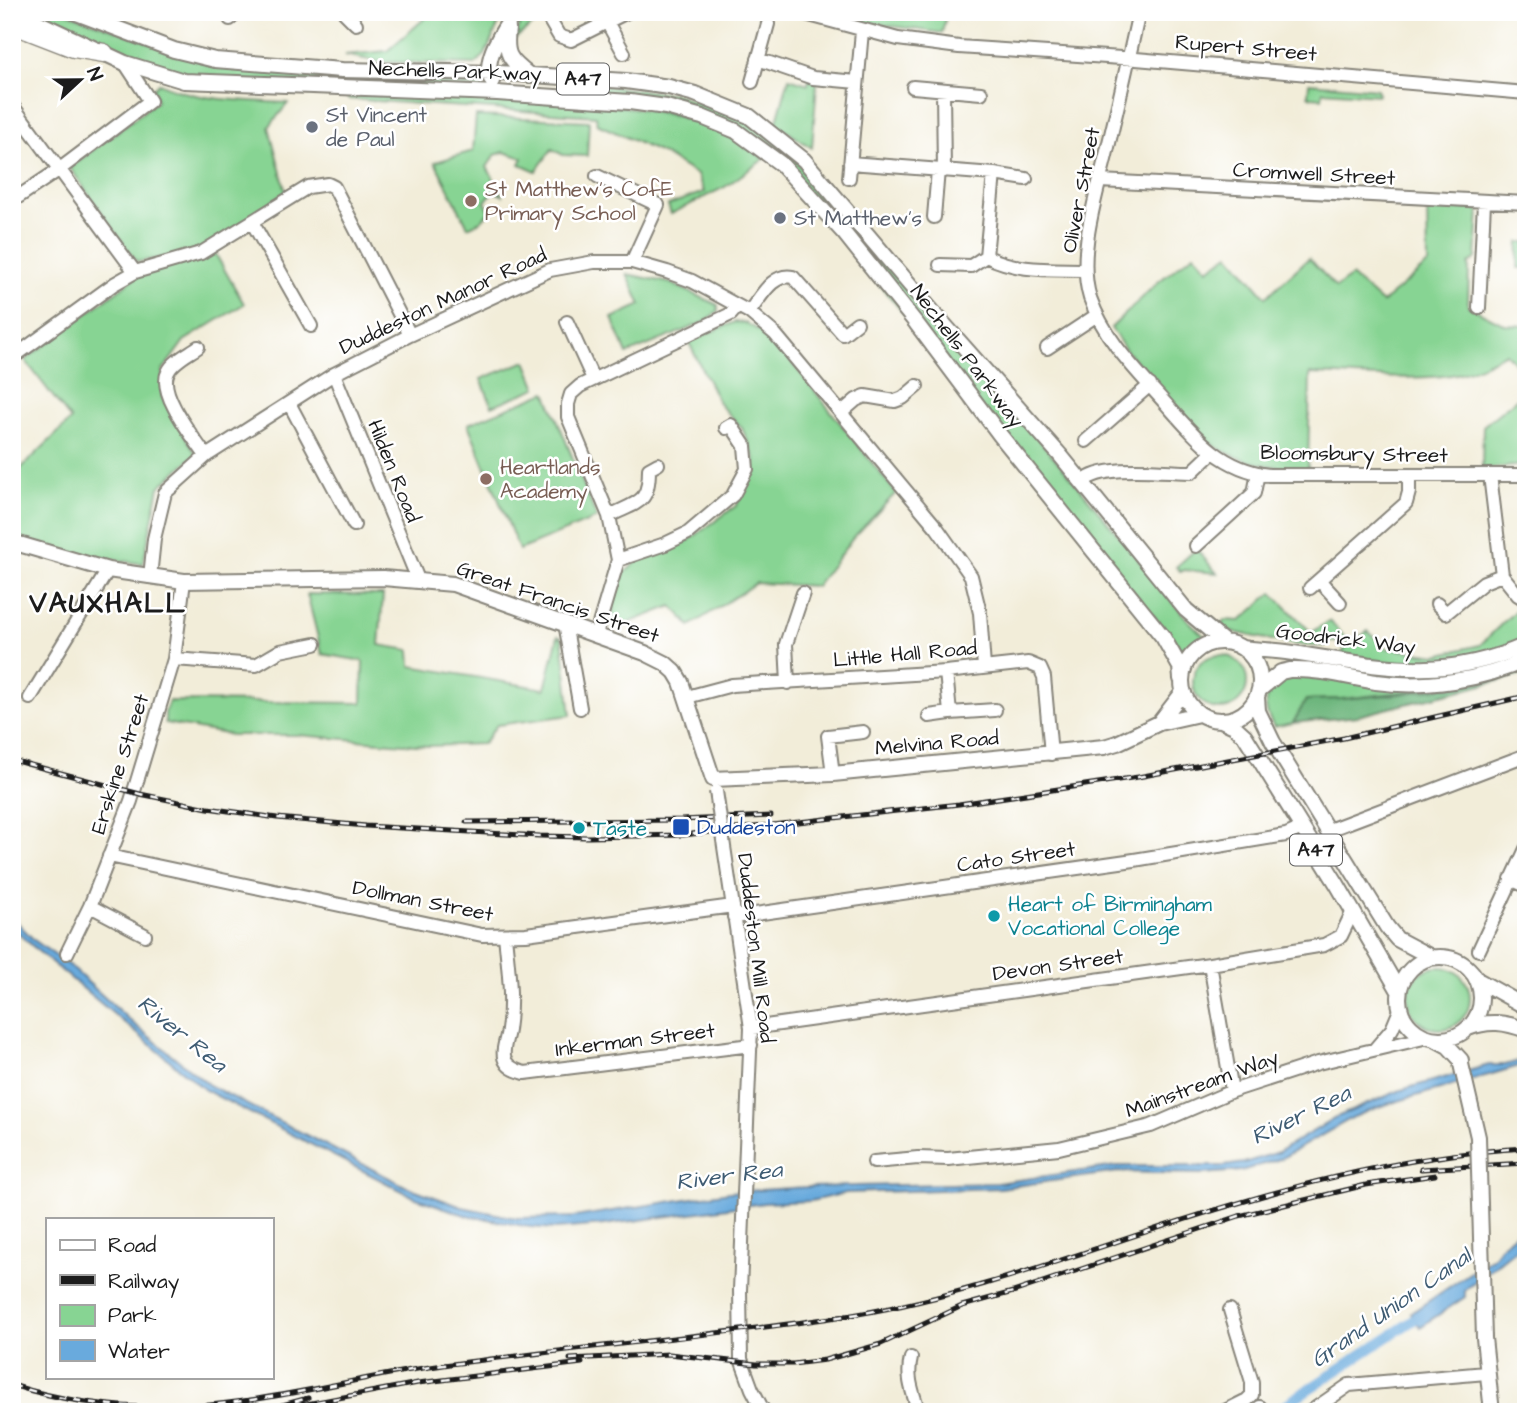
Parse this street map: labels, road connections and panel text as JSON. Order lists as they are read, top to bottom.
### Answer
{
  "streets": {
    "main road": [
      "Nechells Parkway",
      "A47",
      "Great Francis Street",
      "Goodrick Way",
      "Melvina Road"
    ],
    "street": [
      "Rupert Street",
      "Cromwell Street",
      "Oliver Street",
      "Duddeston Manor Road",
      "Bloomsbury Street",
      "Hilden Road",
      "Little Hall Road",
      "Erskine Street",
      "Cato Street",
      "Dollman Street",
      "Duddeston Mill Road",
      "Devon Street",
      "Inkerman Street",
      "Mainstream Way"
    ]
  },
  "crossings": [
    ["Rupert Street", "Oliver Street"],
    ["Nechells Parkway", "A47"],
    ["Nechells Parkway", "Goodrick Way"],
    ["Nechells Parkway", "Melvina Road"],
    ["A47", "Goodrick Way"],
    ["A47", "Melvina Road"],
    ["A47", "Cato Street"],
    ["A47", "Devon Street"],
    ["A47", "Mainstream Way"],
    ["Cromwell Street", "Oliver Street"],
    ["Oliver Street", "Bloomsbury Street"],
    ["Duddeston Manor Road", "Hilden Road"],
    ["Duddeston Manor Road", "Great Francis Street"],
    ["Duddeston Manor Road", "Little Hall Road"],
    ["Hilden Road", "Great Francis Street"],
    ["Great Francis Street", "Little Hall Road"],
    ["Great Francis Street", "Melvina Road"],
    ["Great Francis Street", "Erskine Street"],
    ["Great Francis Street", "Duddeston Mill Road"],
    ["Goodrick Way", "Melvina Road"],
    ["Little Hall Road", "Melvina Road"],
    ["Melvina Road", "Duddeston Mill Road"],
    ["Erskine Street", "Dollman Street"],
    ["Cato Street", "Dollman Street"],
    ["Cato Street", "Duddeston Mill Road"],
    ["Dollman Street", "Duddeston Mill Road"],
    ["Dollman Street", "Inkerman Street"],
    ["Duddeston Mill Road", "Devon Street"],
    ["Duddeston Mill Road", "Inkerman Street"]
  ],
  "districts": ["VAUXHALL"],
  "water": ["River Rea", "Grand Union Canal"],
  "places": {
    "other": [
      "St Vincent de Paul",
      "St Matthew's CofE Primary School",
      "St Matthew's",
      "Heartlands Academy",
      "Taste",
      "Heart of Birmingham Vocational College"
    ],
    "transit": ["Duddeston"]
  },
  "legend": [
    "Road",
    "Railway",
    "Park",
    "Water"
  ],
  "north": "right"
}
